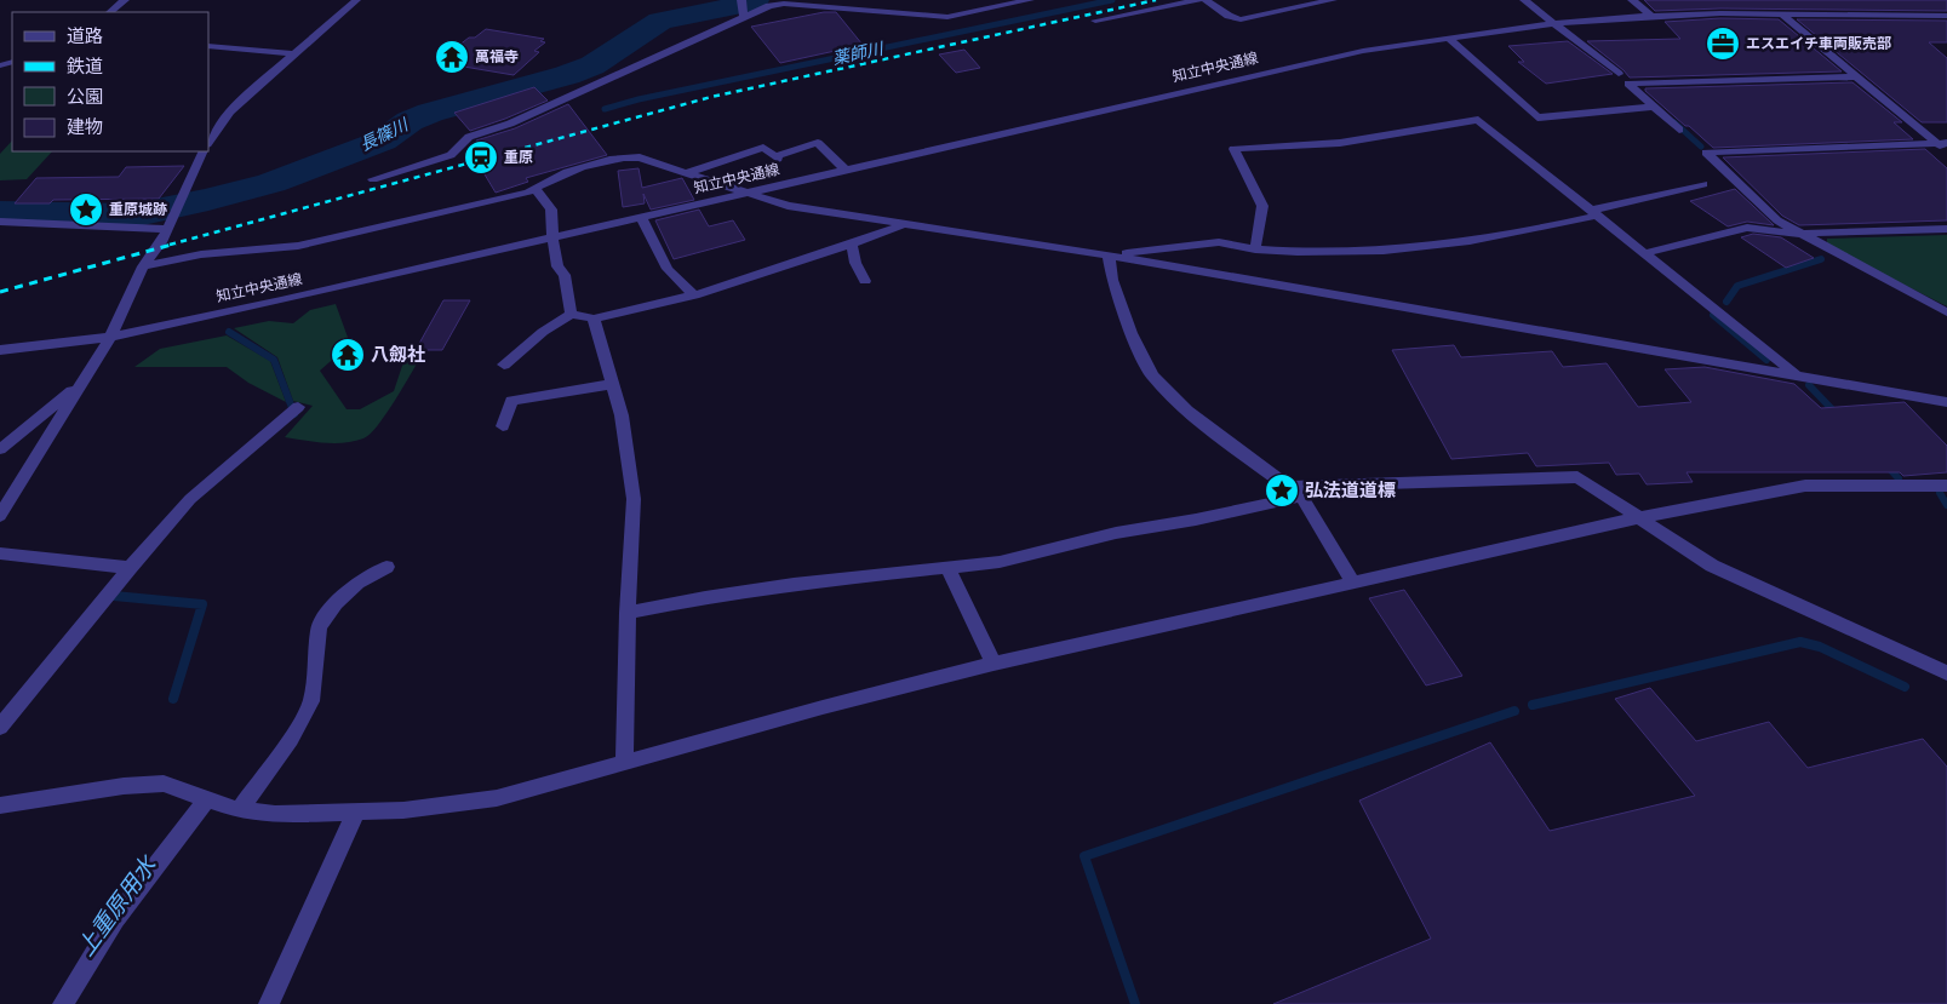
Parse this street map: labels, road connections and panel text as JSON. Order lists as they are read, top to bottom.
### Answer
{
  "streets": {
    "street": ["知立中央通線"]
  },
  "water": ["薬師川", "長篠川", "上重原用水"],
  "places": {
    "office": ["エスエイチ車両販売部"],
    "temple": ["萬福寺", "八劔社"],
    "station": ["重原"],
    "place": ["重原城跡", "弘法道道標"]
  },
  "legend": [
    "道路",
    "鉄道",
    "公園",
    "建物"
  ]
}
